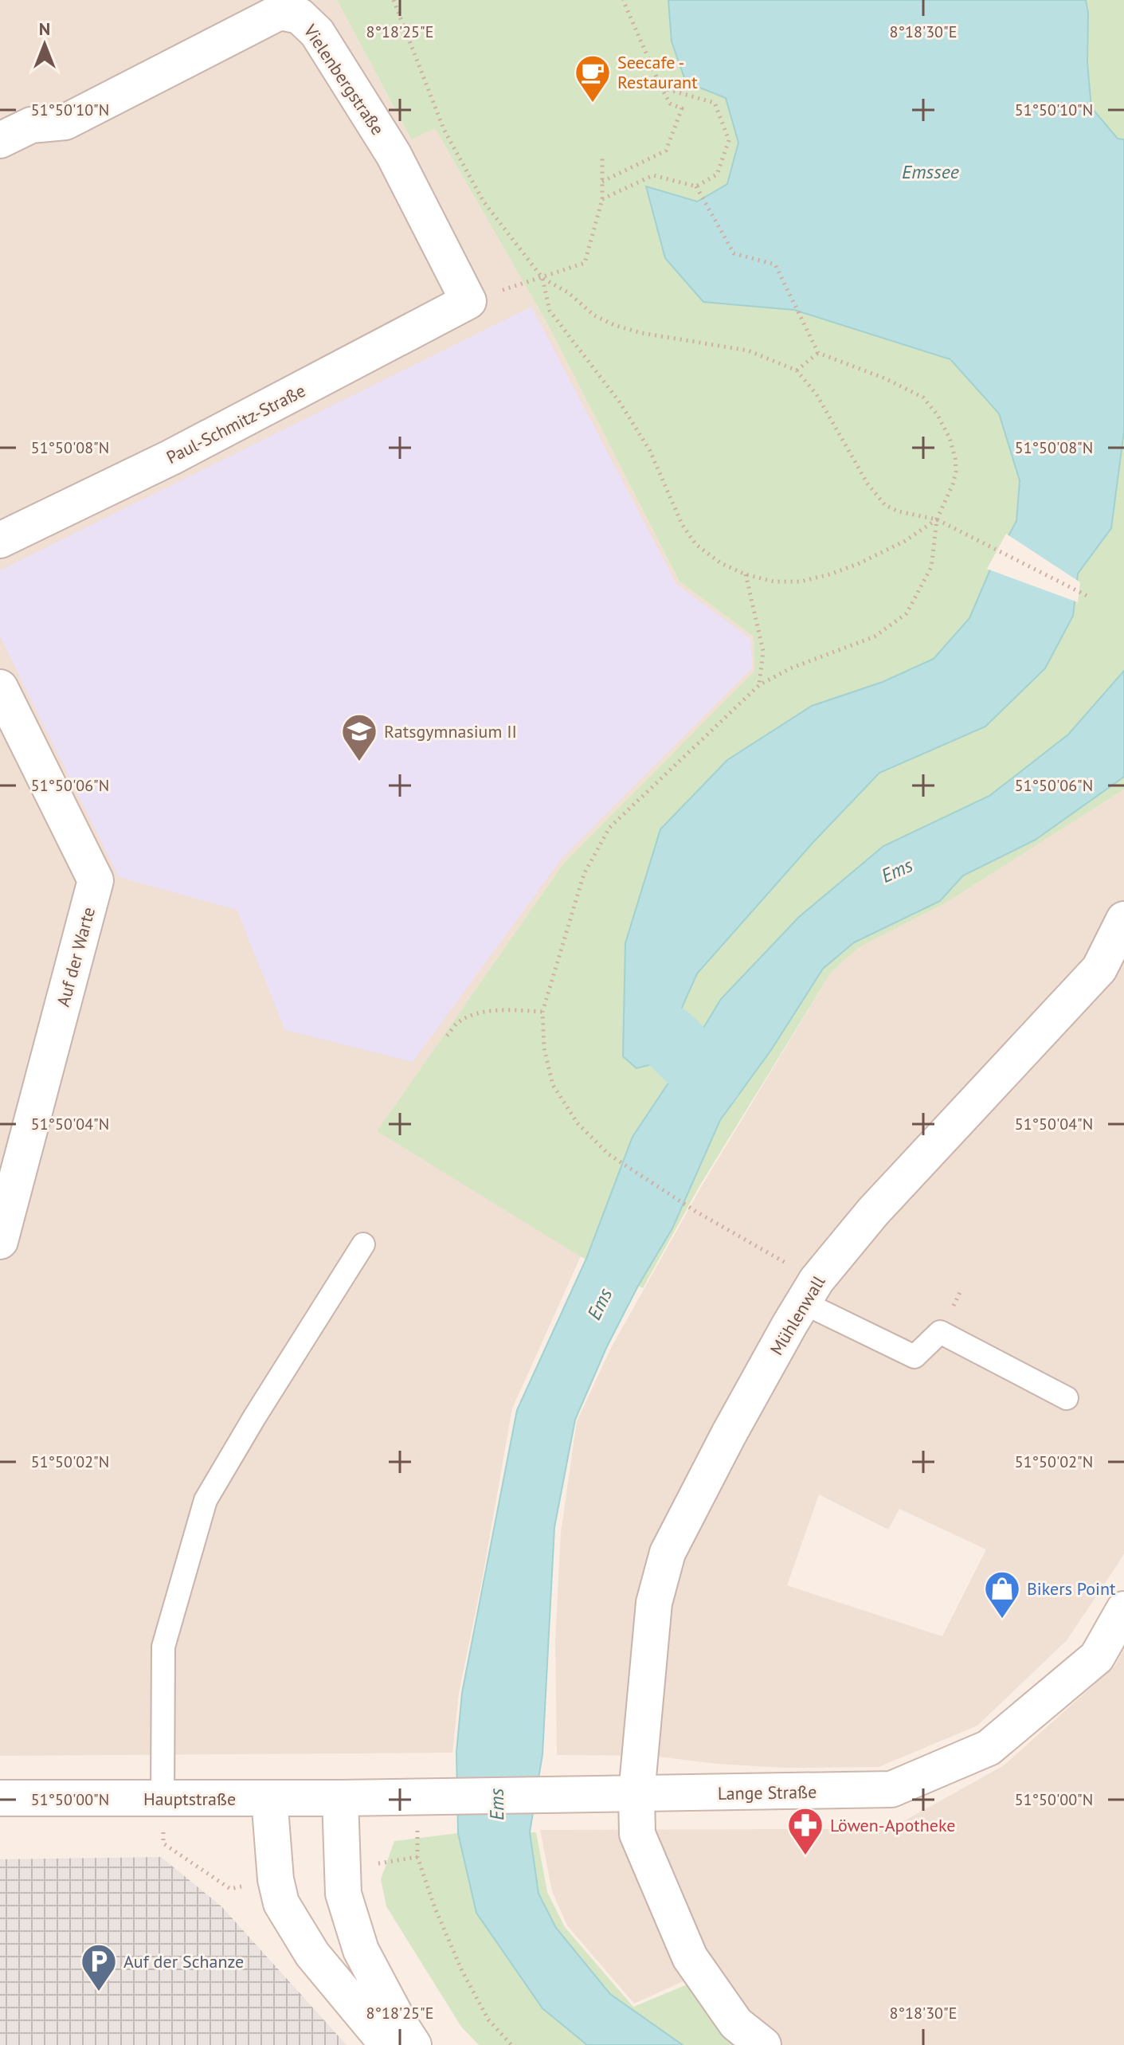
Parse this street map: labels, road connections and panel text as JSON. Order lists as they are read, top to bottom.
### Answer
{
  "streets": {
    "street": [
      "Vielenbergstraße",
      "Paul-Schmitz-Straße",
      "Auf der Warte",
      "Mühlenwall",
      "Lange Straße",
      "Hauptstraße"
    ]
  },
  "crossings": [
    ["Vielenbergstraße", "Paul-Schmitz-Straße"],
    ["Mühlenwall", "Lange Straße"],
    ["Lange Straße", "Hauptstraße"]
  ],
  "water": ["Emssee", "Ems"],
  "places": {
    "cafe": ["Seecafe - Restaurant"],
    "school or university": ["Ratsgymnasium II"],
    "shop": ["Bikers Point"],
    "pharmacy": ["Löwen-Apotheke"],
    "parking": ["Auf der Schanze"]
  },
  "north": "top",
  "coordinates": [
    "8°18'25\"E",
    "8°18'30\"E",
    "51°50'10\"N",
    "51°50'08\"N",
    "51°50'06\"N",
    "51°50'04\"N",
    "51°50'02\"N",
    "51°50'00\"N"
  ]
}
